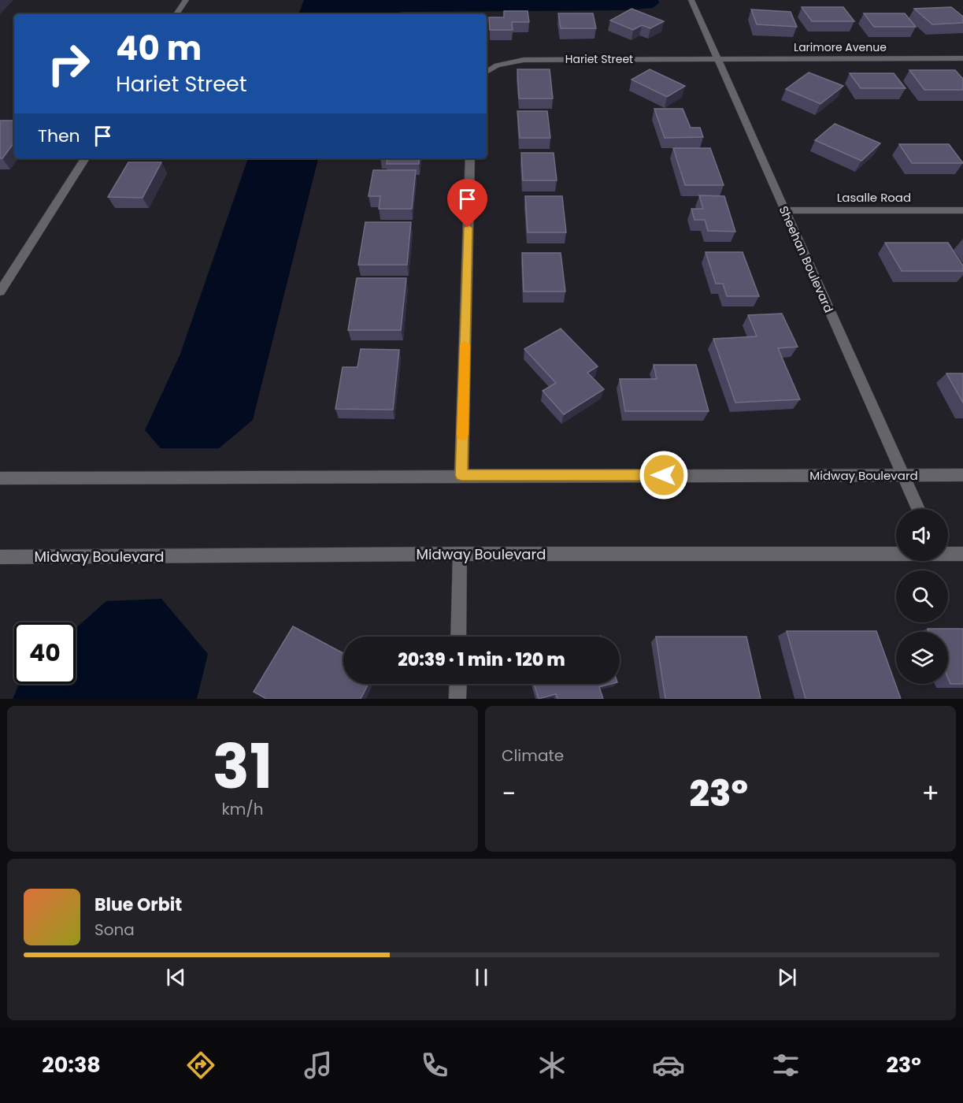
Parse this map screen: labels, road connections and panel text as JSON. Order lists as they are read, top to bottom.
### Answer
{
  "streets": {
    "street": [
      "Larimore Avenue",
      "Hariet Street",
      "Lasalle Road",
      "Sheehan Boulevard",
      "Midway Boulevard"
    ]
  },
  "crossings": [
    ["Larimore Avenue", "Hariet Street"],
    ["Larimore Avenue", "Sheehan Boulevard"],
    ["Hariet Street", "Sheehan Boulevard"],
    ["Lasalle Road", "Sheehan Boulevard"],
    ["Sheehan Boulevard", "Midway Boulevard"]
  ],
  "page": {
    "turn": ["40 m", "Hariet Street"],
    "then": "Then",
    "limit": "40",
    "trip": "20:39 · 1 min · 120 m",
    "tile": [
      ["31", "km/h"],
      "Climate"
    ],
    "heat": ["−", "23°", "+"],
    "song": ["Blue Orbit", "Sona"],
    "tabs": ["20:38", "23°"]
  }
}
